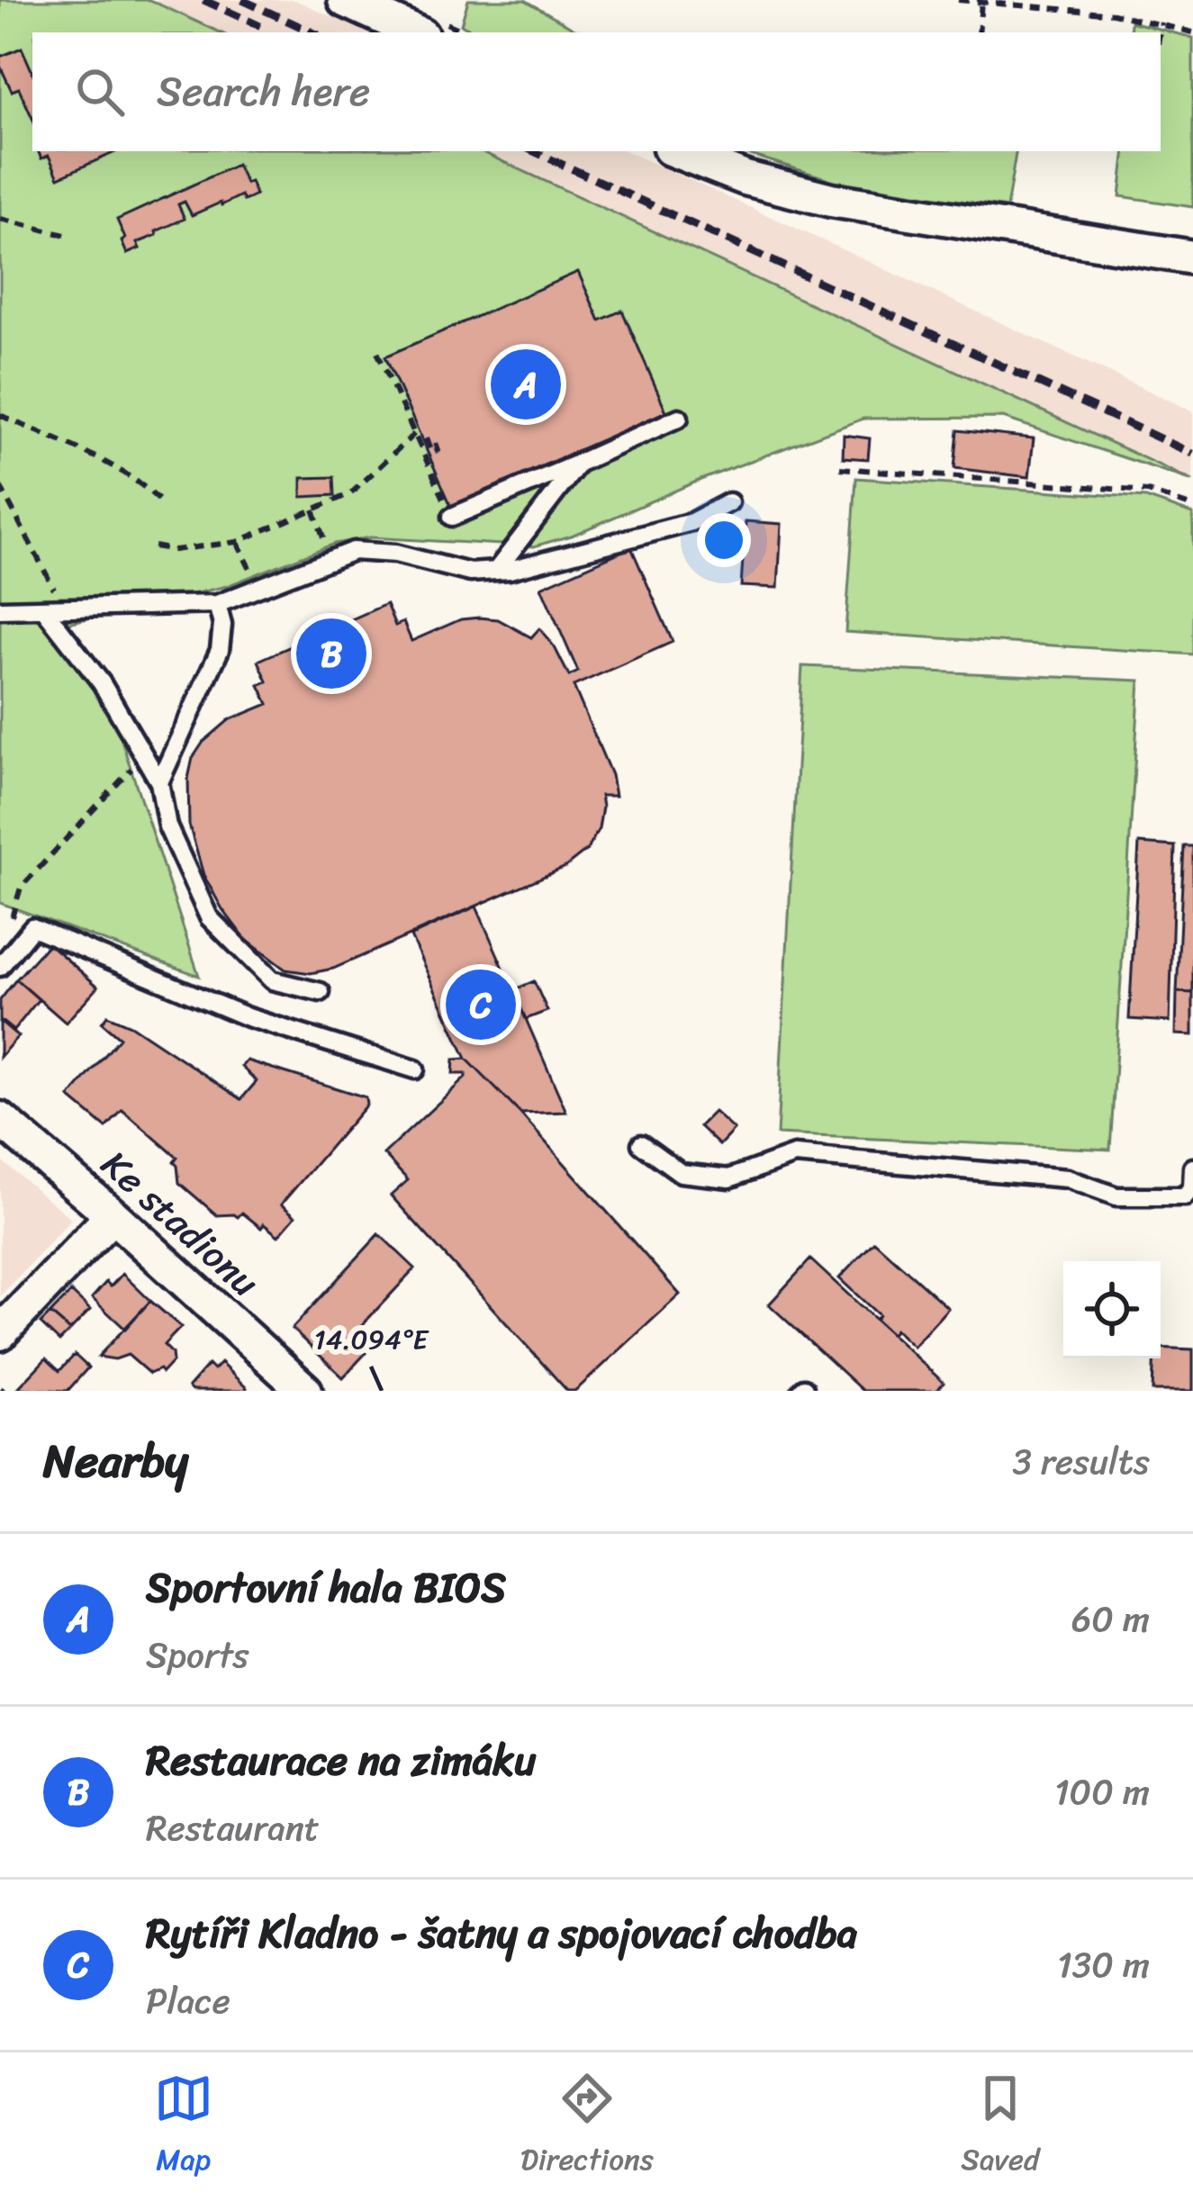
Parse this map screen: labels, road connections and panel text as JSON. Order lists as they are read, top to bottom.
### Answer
{
  "streets": {
    "street": ["Ke stadionu"]
  },
  "page": {
    "search": "Search here",
    "pins": ["A", "B", "C"],
    "heading": ["Nearby", "3 results"],
    "list": [
      {
        "mark": "A",
        "name": "Sportovní hala BIOS",
        "note": "Sports",
        "value": "60 m"
      },
      {
        "mark": "B",
        "name": "Restaurace na zimáku",
        "note": "Restaurant",
        "value": "100 m"
      },
      {
        "mark": "C",
        "name": "Rytíři Kladno - šatny a spojovací chodba",
        "note": "Place",
        "value": "130 m"
      }
    ],
    "nav": ["Map", "Directions", "Saved"]
  },
  "coordinates": ["14.094°E"]
}
